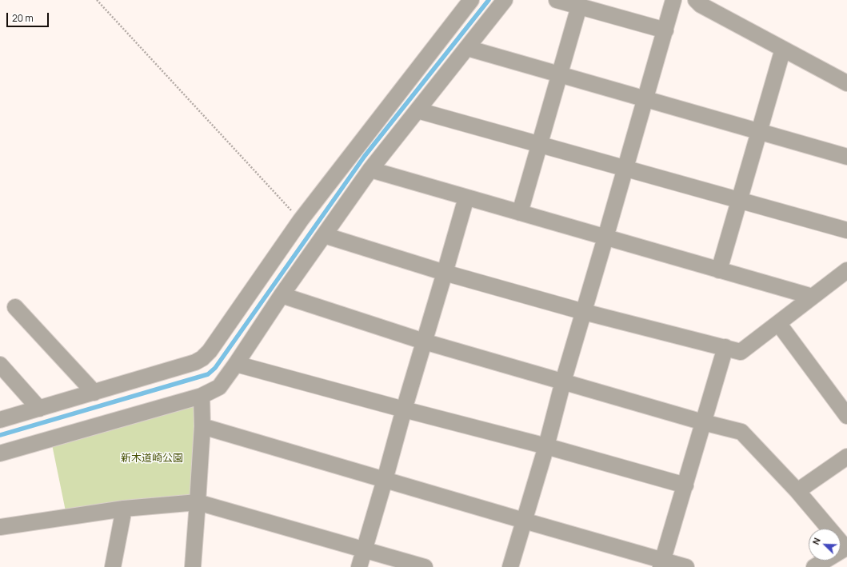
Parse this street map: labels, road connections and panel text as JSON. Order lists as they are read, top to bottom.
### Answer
{
  "parks": ["新木道崎公園"],
  "scale_bar": "20 m",
  "north": "top left"
}
